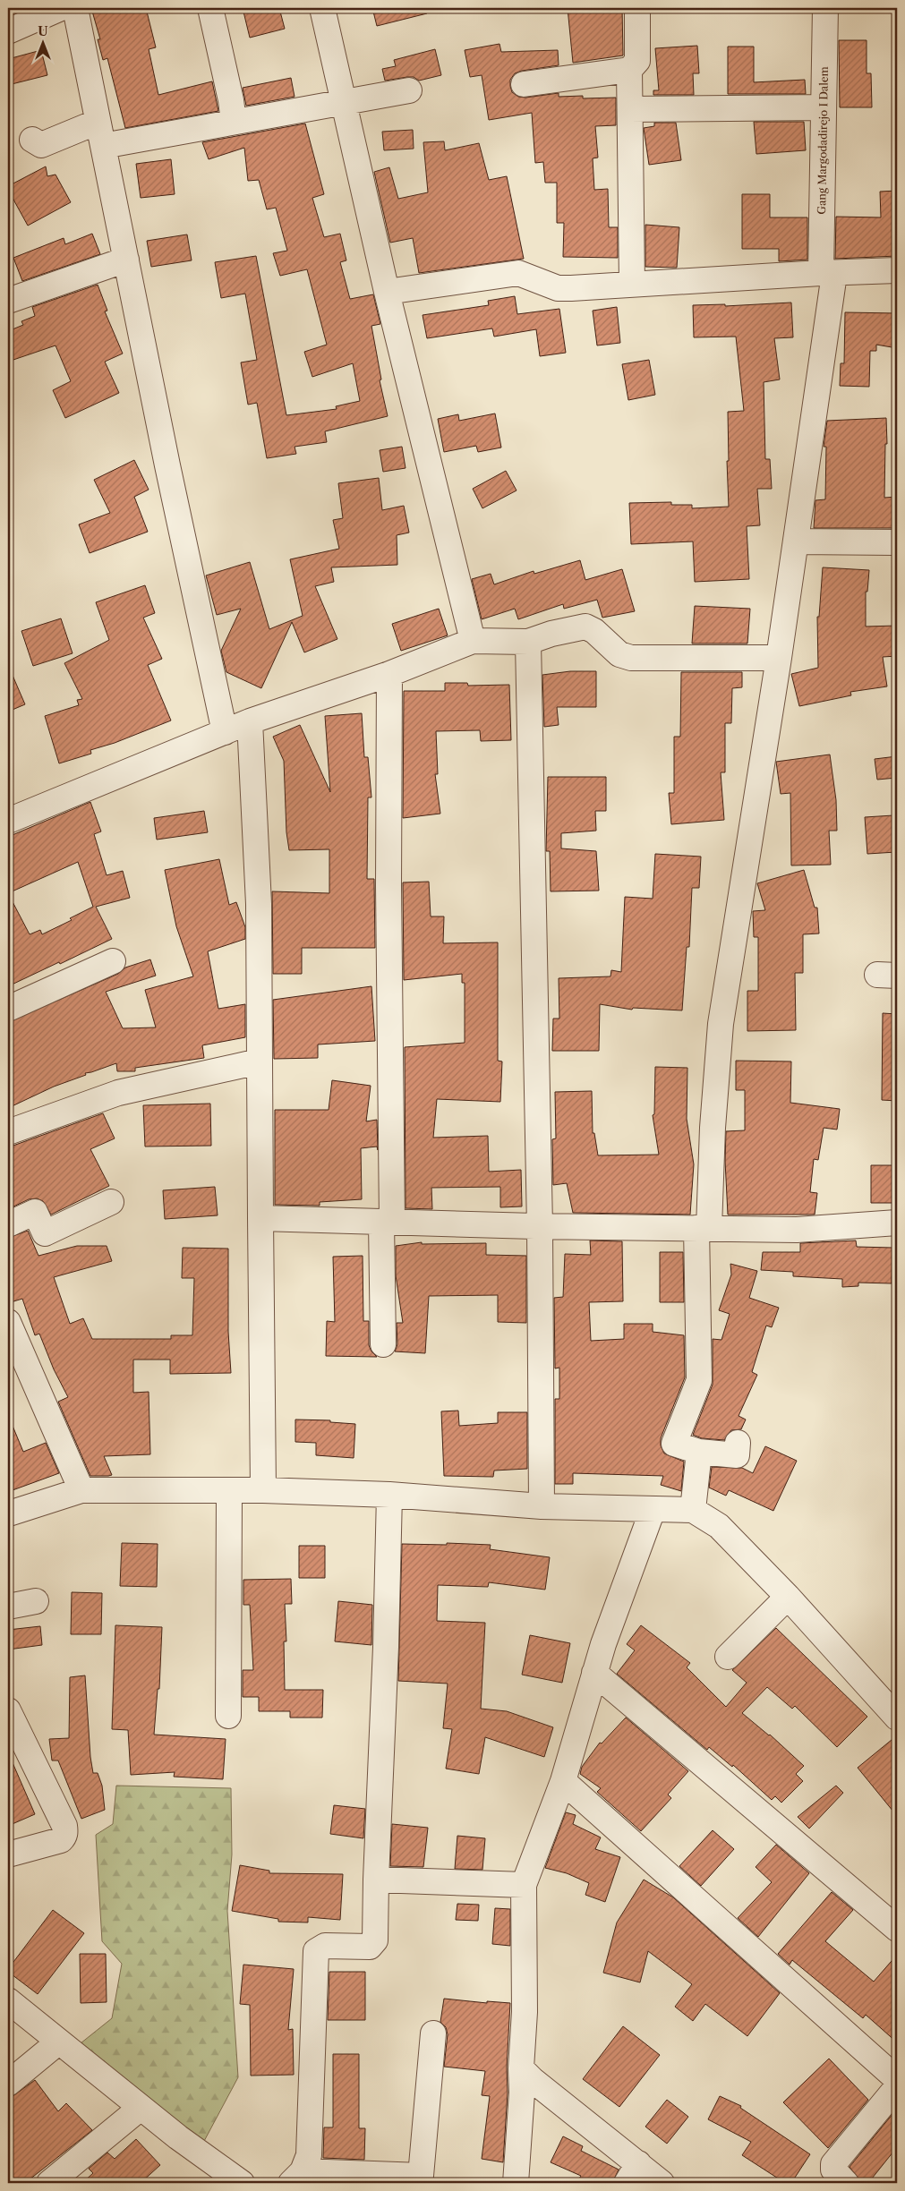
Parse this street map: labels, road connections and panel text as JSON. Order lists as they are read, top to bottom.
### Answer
{
  "streets": {
    "street": ["Gang Margodadirejo I Dalem"]
  },
  "north": "top"
}
